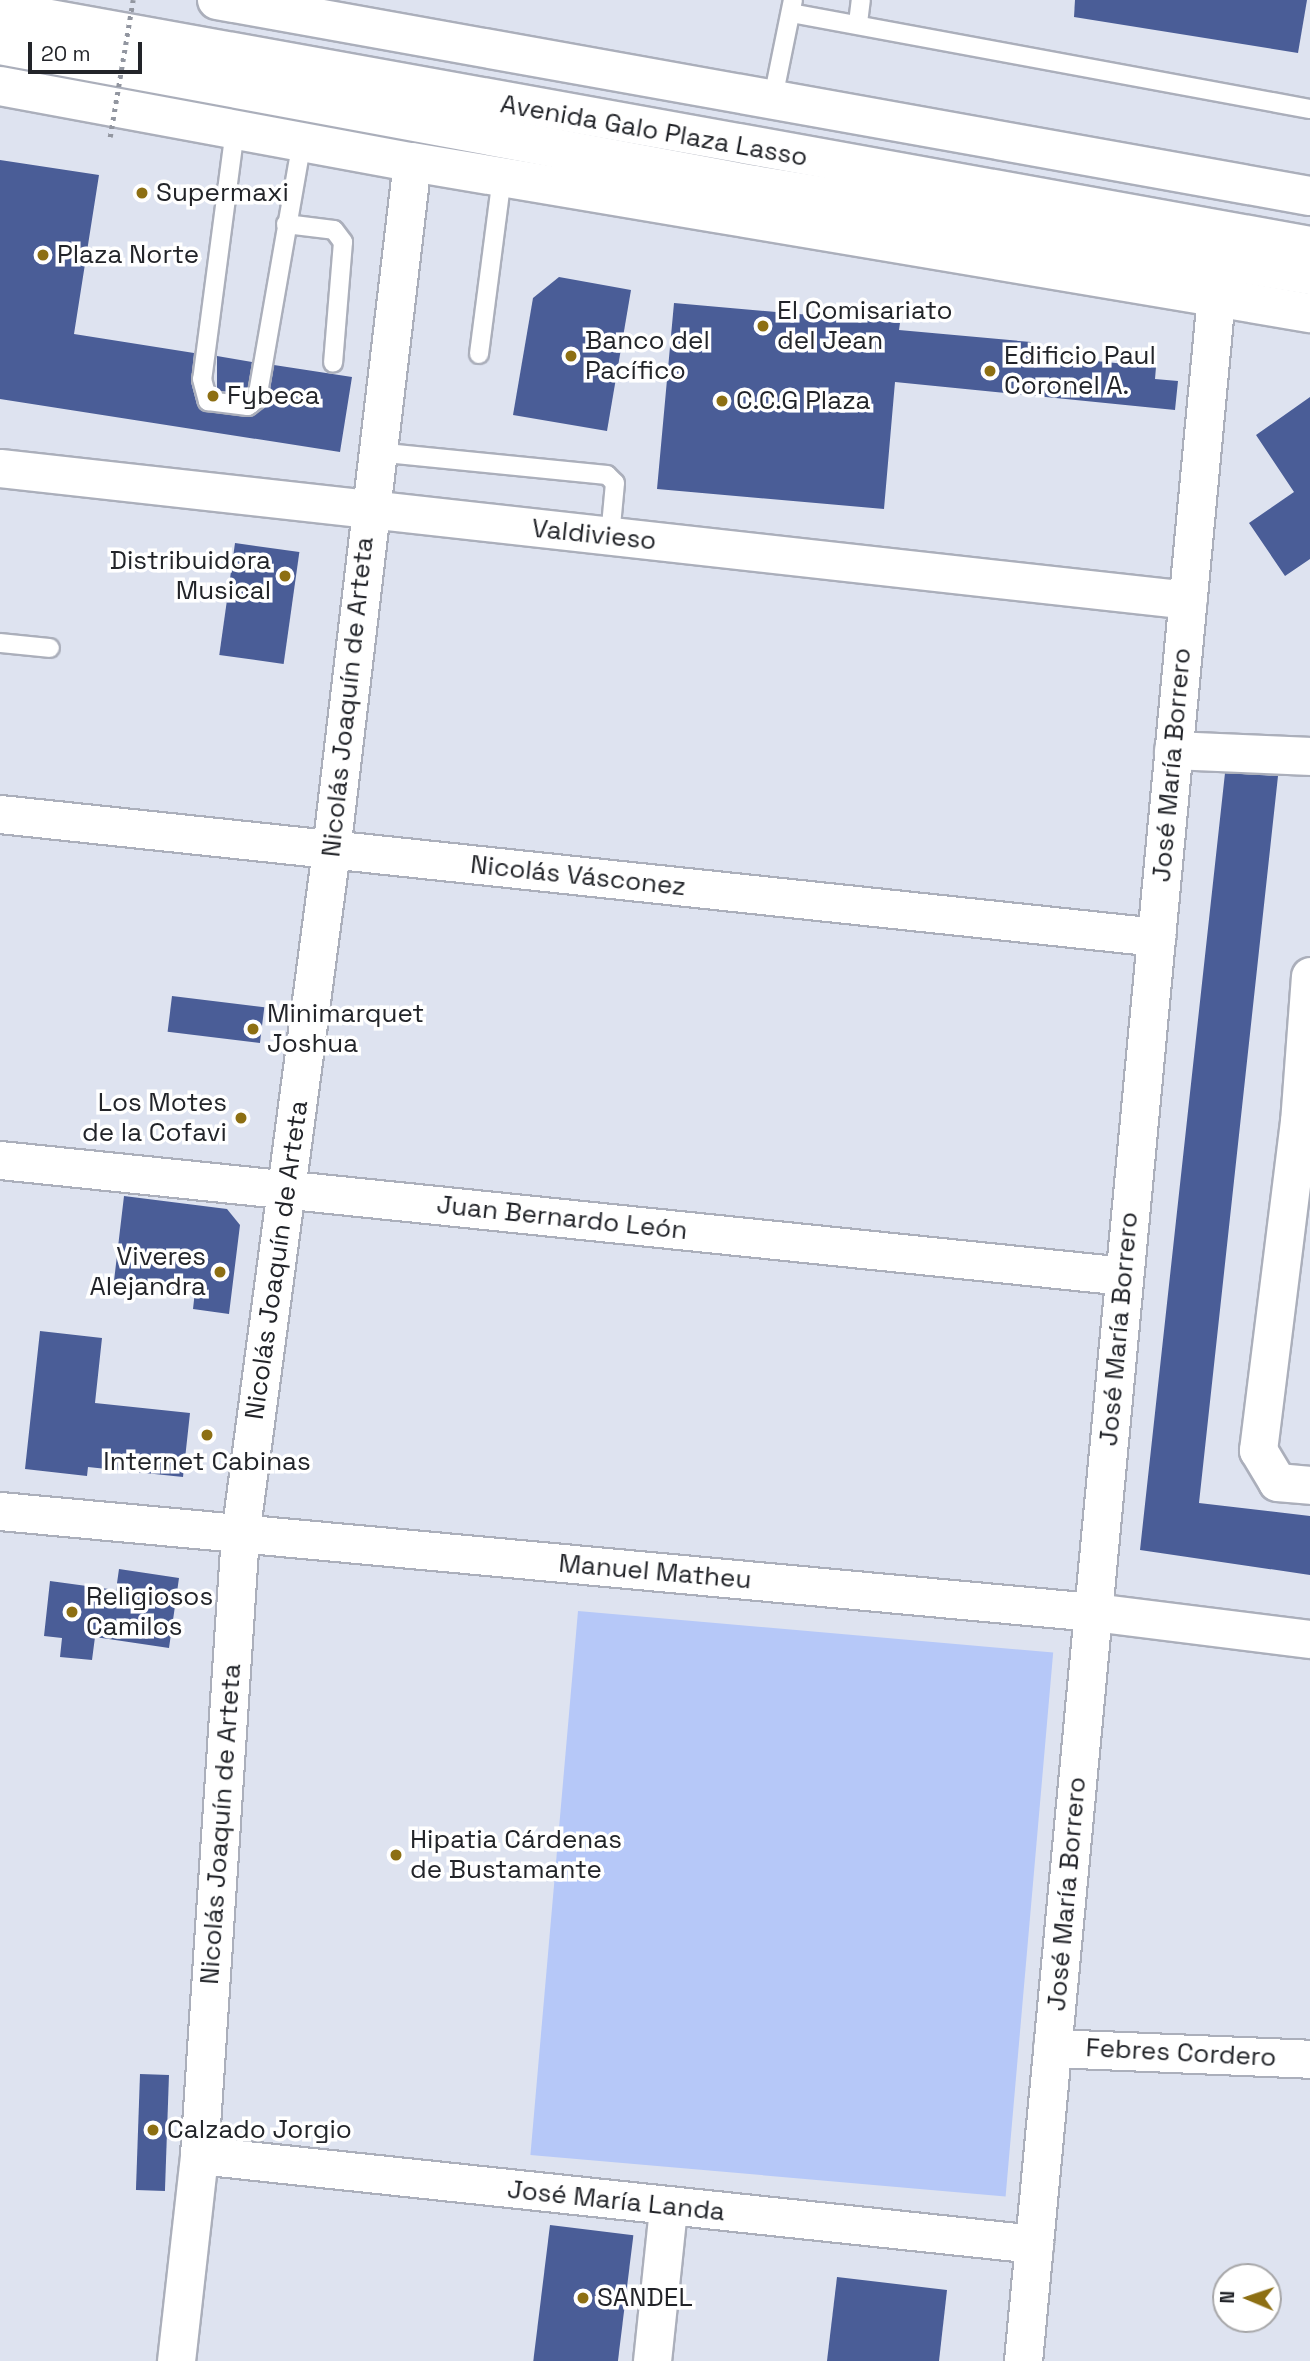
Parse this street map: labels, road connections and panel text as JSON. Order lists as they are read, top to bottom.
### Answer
{
  "streets": {
    "main road": ["Avenida Galo Plaza Lasso"],
    "street": [
      "Valdivieso",
      "Nicolás Joaquín de Arteta",
      "José María Borrero",
      "Nicolás Vásconez",
      "Juan Bernardo León",
      "Manuel Matheu",
      "Febres Cordero",
      "José María Landa"
    ]
  },
  "crossings": [
    ["Valdivieso", "Nicolás Joaquín de Arteta"],
    ["Valdivieso", "José María Borrero"],
    ["Nicolás Joaquín de Arteta", "Nicolás Vásconez"],
    ["Nicolás Joaquín de Arteta", "Juan Bernardo León"],
    ["Nicolás Joaquín de Arteta", "Manuel Matheu"],
    ["Nicolás Joaquín de Arteta", "José María Landa"],
    ["José María Borrero", "Nicolás Vásconez"],
    ["José María Borrero", "Juan Bernardo León"],
    ["José María Borrero", "Manuel Matheu"],
    ["José María Borrero", "Febres Cordero"],
    ["José María Borrero", "José María Landa"]
  ],
  "places": [
    "Supermaxi",
    "Plaza Norte",
    "El Comisariato del Jean",
    "Banco del Pacífico",
    "Edificio Paul Coronel A.",
    "Fybeca",
    "C.C.G Plaza",
    "Distribuidora Musical",
    "Minimarquet Joshua",
    "Los Motes de la Cofavi",
    "Viveres Alejandra",
    "Internet Cabinas",
    "Religiosos Camilos",
    "Hipatia Cárdenas de Bustamante",
    "Calzado Jorgio",
    "SANDEL"
  ],
  "scale_bar": "20 m",
  "north": "left"
}
